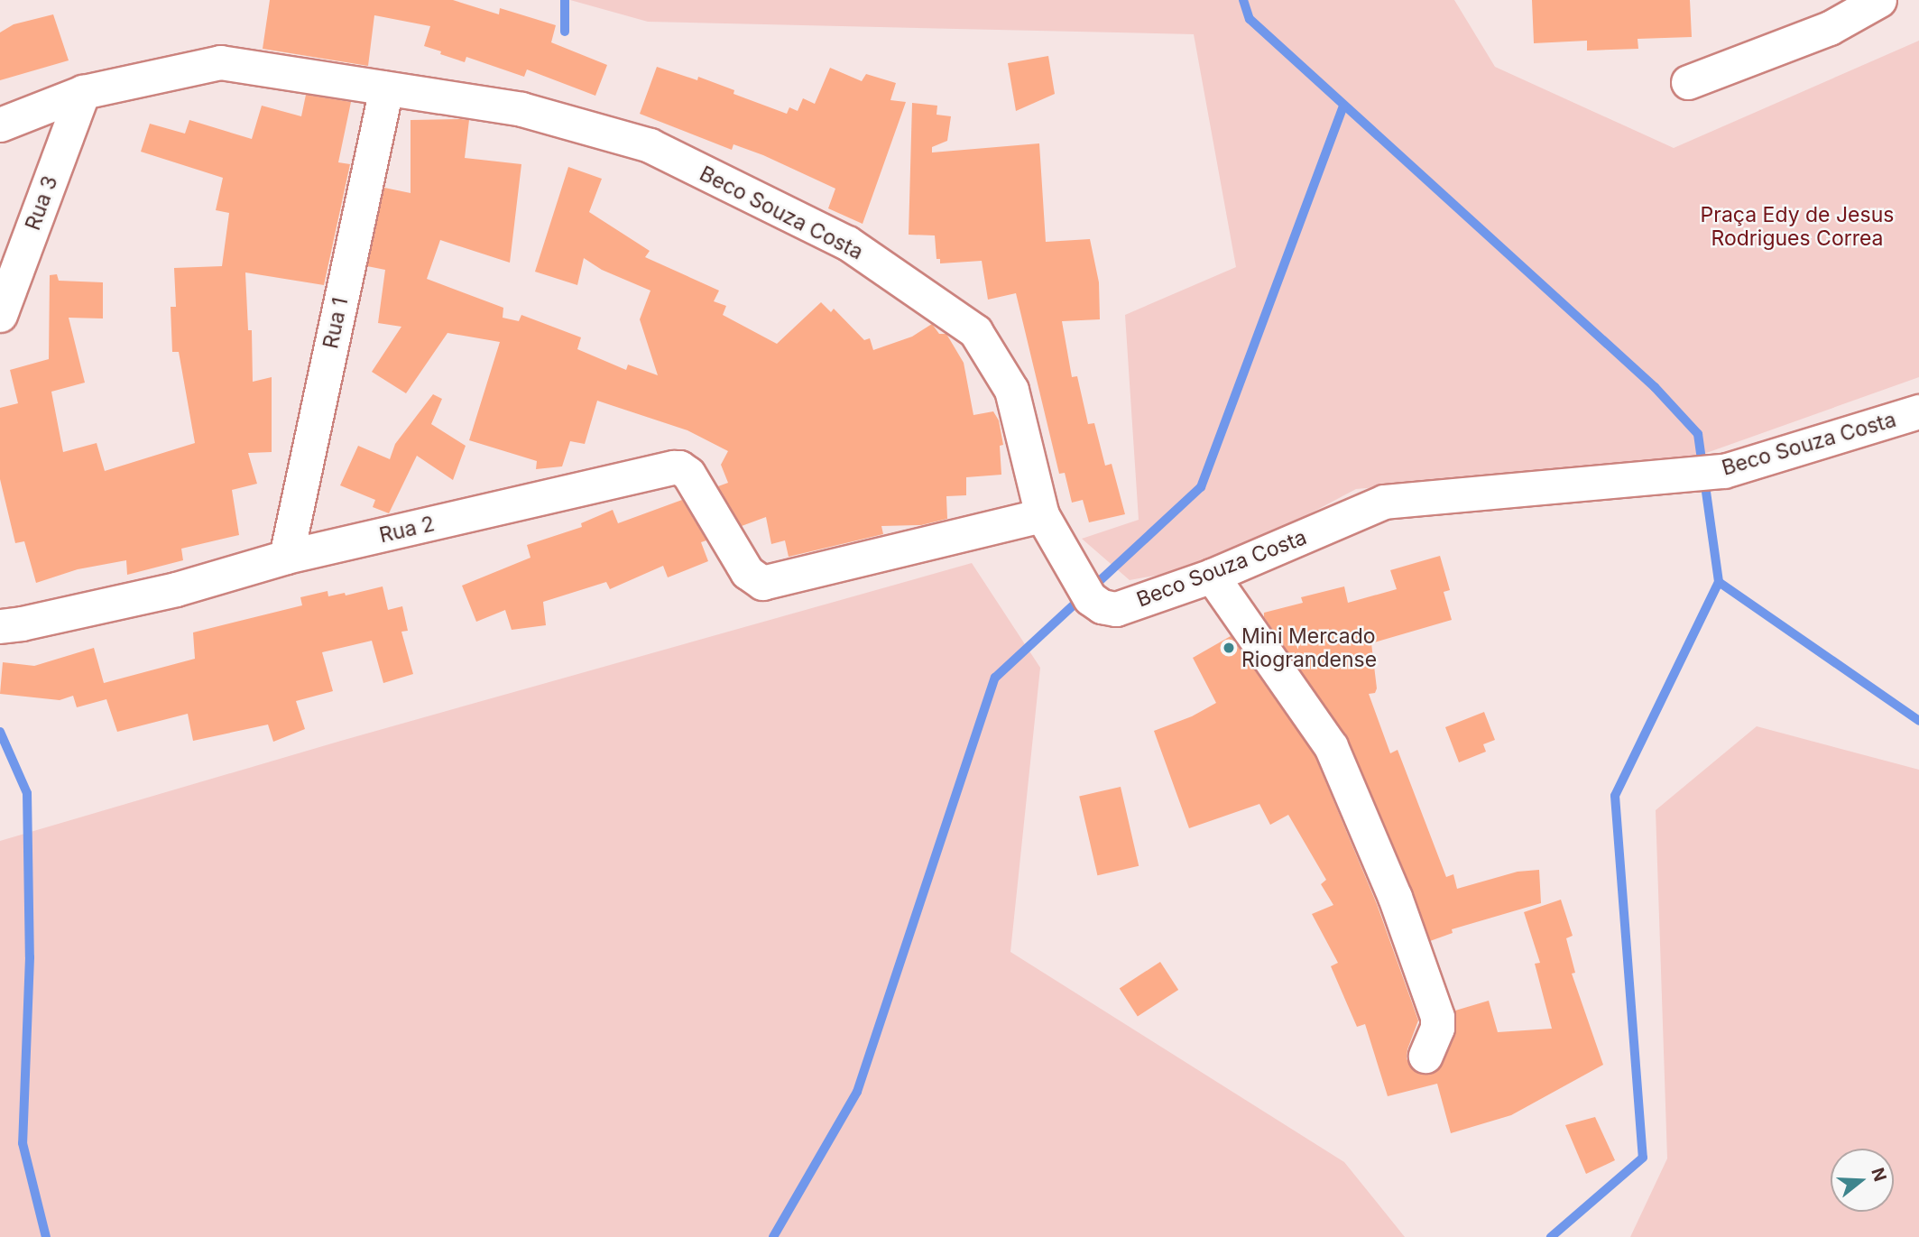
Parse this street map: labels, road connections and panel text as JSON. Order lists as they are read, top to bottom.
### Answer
{
  "streets": {
    "street": [
      "Rua 3",
      "Beco Souza Costa",
      "Rua 1",
      "Rua 2"
    ]
  },
  "crossings": [
    ["Rua 3", "Beco Souza Costa"],
    ["Beco Souza Costa", "Rua 1"],
    ["Beco Souza Costa", "Rua 2"],
    ["Rua 1", "Rua 2"]
  ],
  "parks": ["Praça Edy de Jesus Rodrigues Correa"],
  "places": ["Mini Mercado Riograndense"],
  "north": "right"
}
